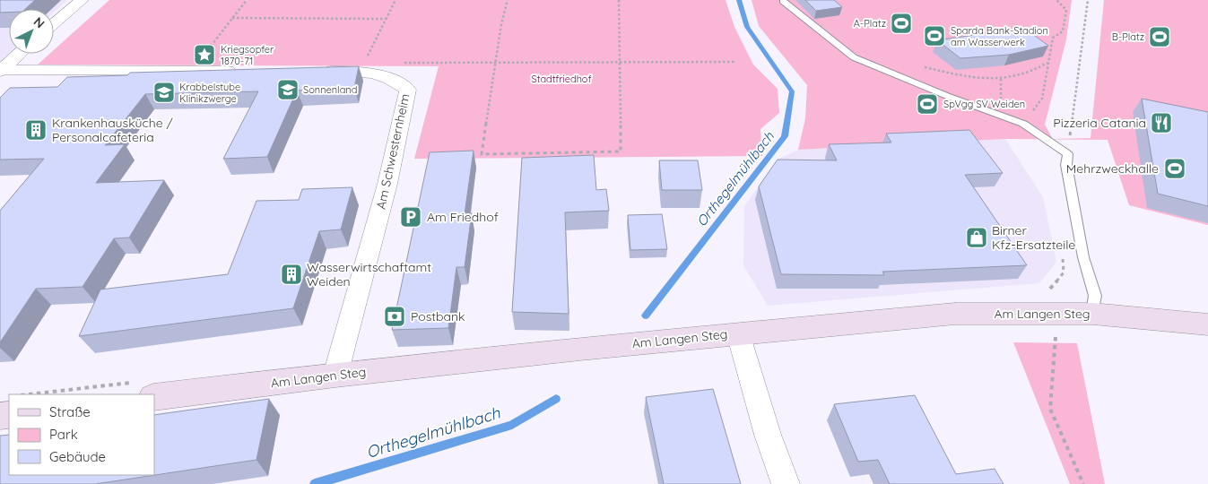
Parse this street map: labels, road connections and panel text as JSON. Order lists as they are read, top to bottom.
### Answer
{
  "streets": {
    "street": ["Am Schwesternheim", "Am Langen Steg"]
  },
  "crossings": [
    ["Am Schwesternheim", "Am Langen Steg"]
  ],
  "water": ["Orthegelmühlbach"],
  "parks": ["Stadtfriedhof"],
  "places": {
    "sports": [
      "A-Platz",
      "Sparda Bank-Stadion am Wasserwerk",
      "B-Platz",
      "SpVgg SV Weiden",
      "Mehrzweckhalle"
    ],
    "place": ["Kriegsopfer 1870-71"],
    "school or university": ["Sonnenland", "Krabbelstube Klinikzwerge"],
    "restaurant": ["Pizzeria Catania"],
    "building": ["Krankenhausküche / Personalcafeteria", "Wasserwirtschaftamt Weiden"],
    "parking": ["Am Friedhof"],
    "shop": ["Birner Kfz-Ersatzteile"],
    "bank": ["Postbank"]
  },
  "legend": ["Straße", "Park", "Gebäude"],
  "north": "top right"
}
